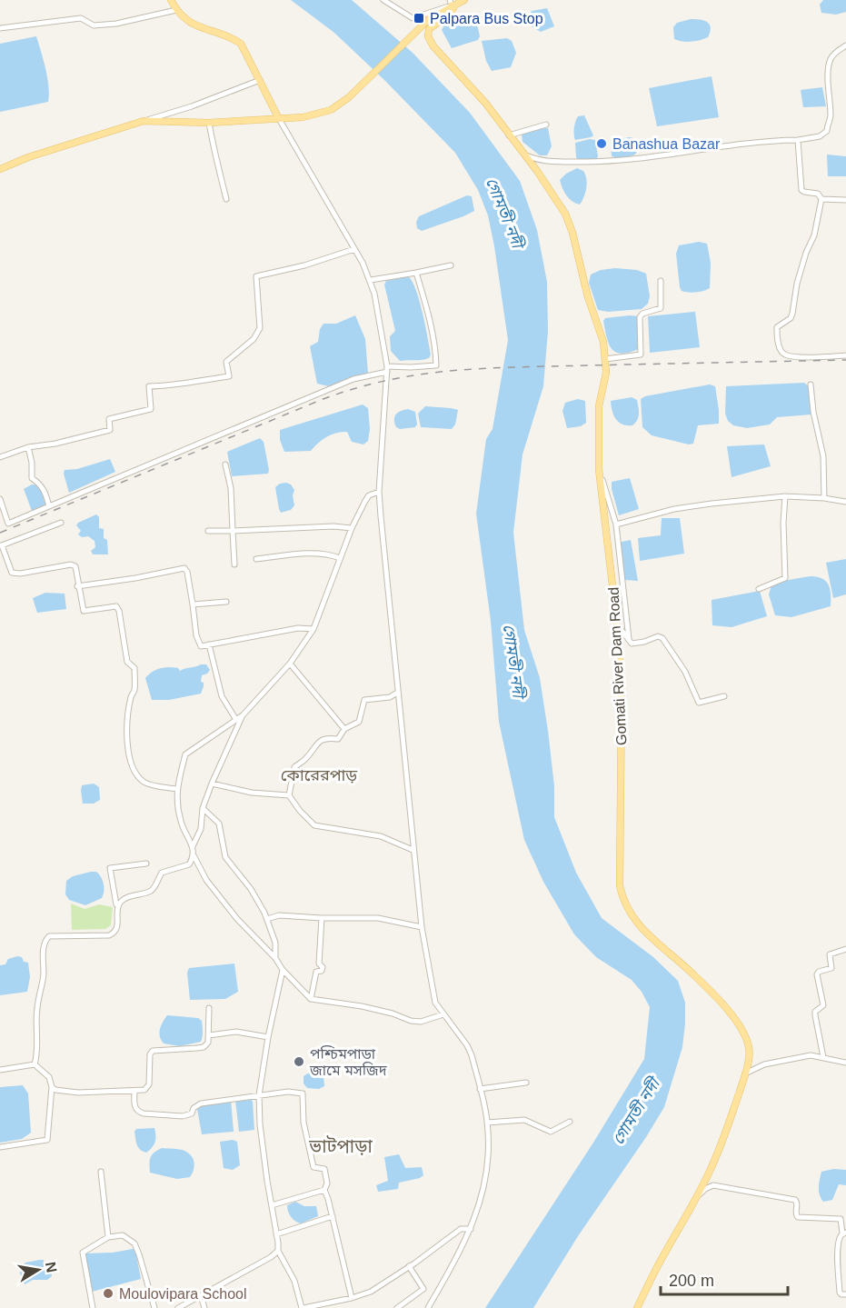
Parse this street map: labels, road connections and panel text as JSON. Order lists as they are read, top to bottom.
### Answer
{
  "streets": {
    "main road": ["Gomati River Dam Road"]
  },
  "districts": ["কোরেরপাড়", "ভাটপাড়া"],
  "water": ["গোমতী নদী"],
  "places": {
    "transit": ["Palpara Bus Stop"],
    "other": ["Banashua Bazar", "পশ্চিমপাড়া জামে মসজিদ", "Moulovipara School"]
  },
  "scale_bar": "200 m",
  "north": "right"
}
